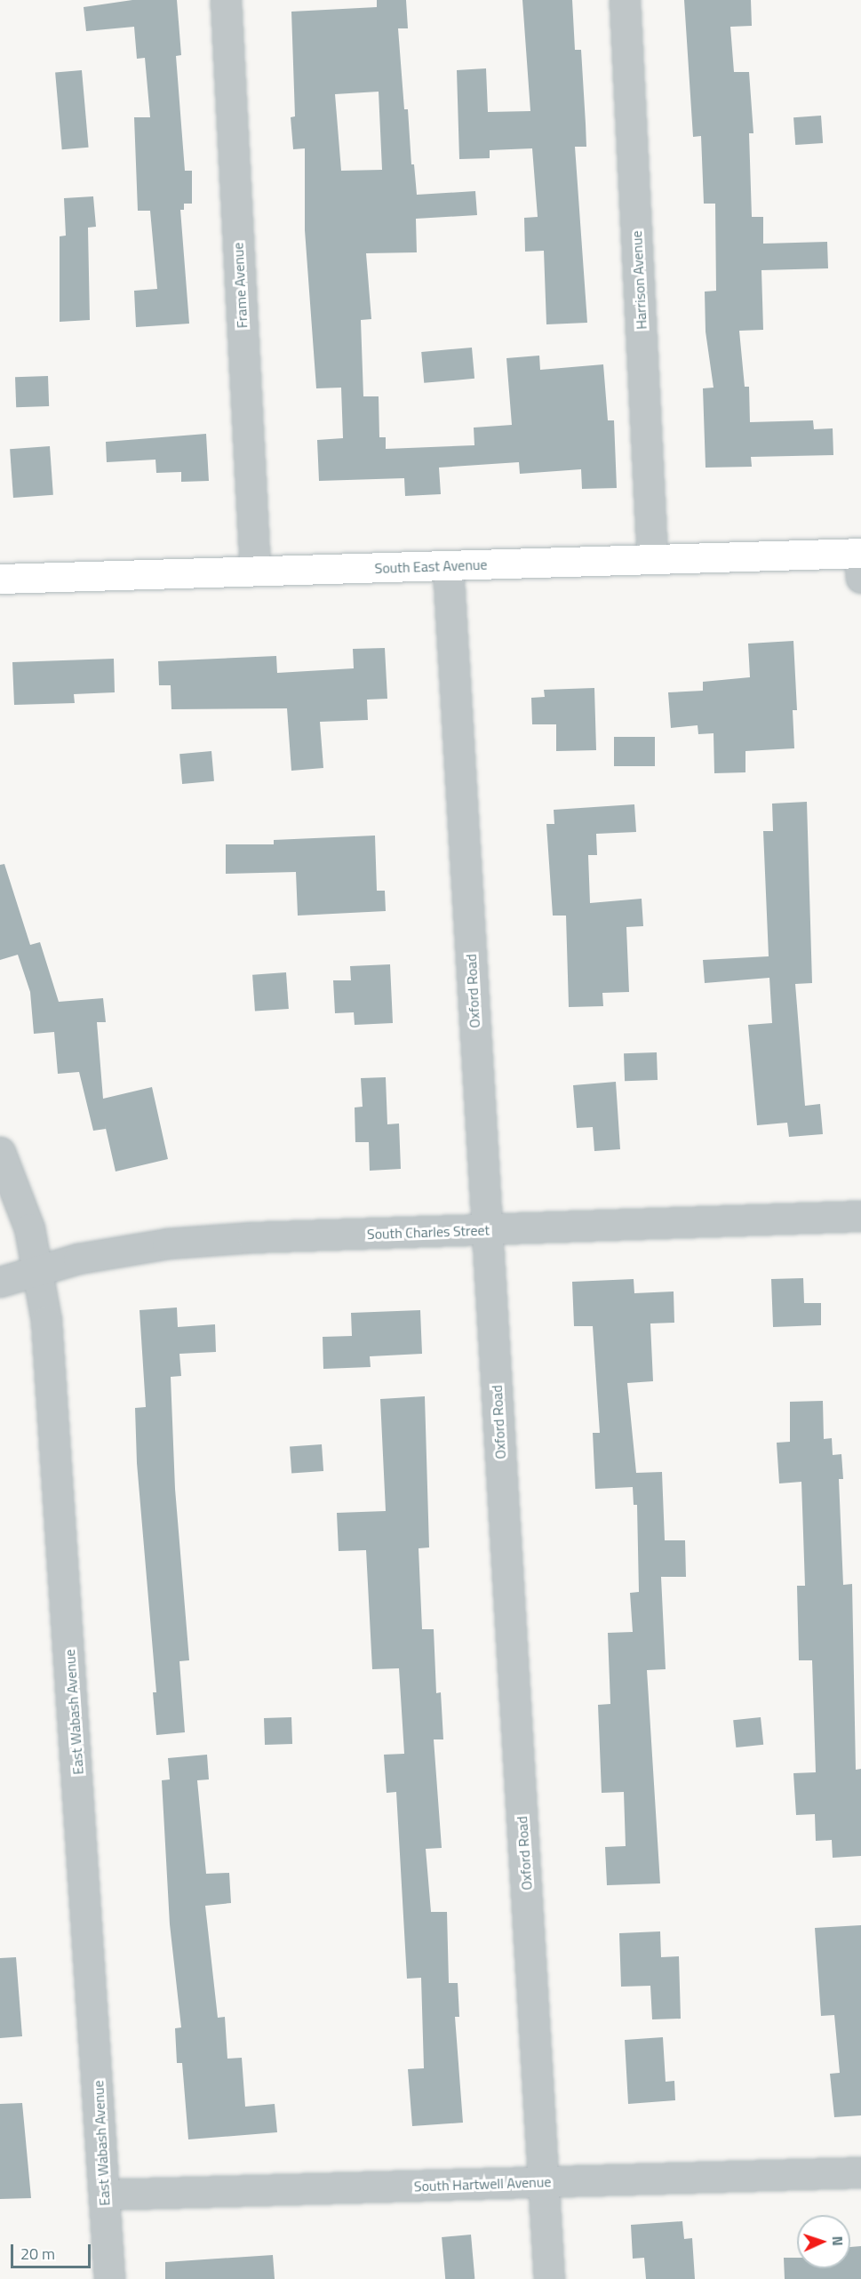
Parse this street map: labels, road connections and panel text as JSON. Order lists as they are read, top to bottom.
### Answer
{
  "streets": {
    "main road": ["South East Avenue"],
    "street": [
      "Harrison Avenue",
      "Frame Avenue",
      "Oxford Road",
      "South Charles Street",
      "East Wabash Avenue",
      "South Hartwell Avenue"
    ]
  },
  "crossings": [
    ["Harrison Avenue", "South East Avenue"],
    ["Frame Avenue", "South East Avenue"],
    ["South East Avenue", "Oxford Road"],
    ["Oxford Road", "South Charles Street"],
    ["Oxford Road", "South Hartwell Avenue"],
    ["South Charles Street", "East Wabash Avenue"],
    ["East Wabash Avenue", "South Hartwell Avenue"]
  ],
  "scale_bar": "20 m",
  "north": "right"
}
